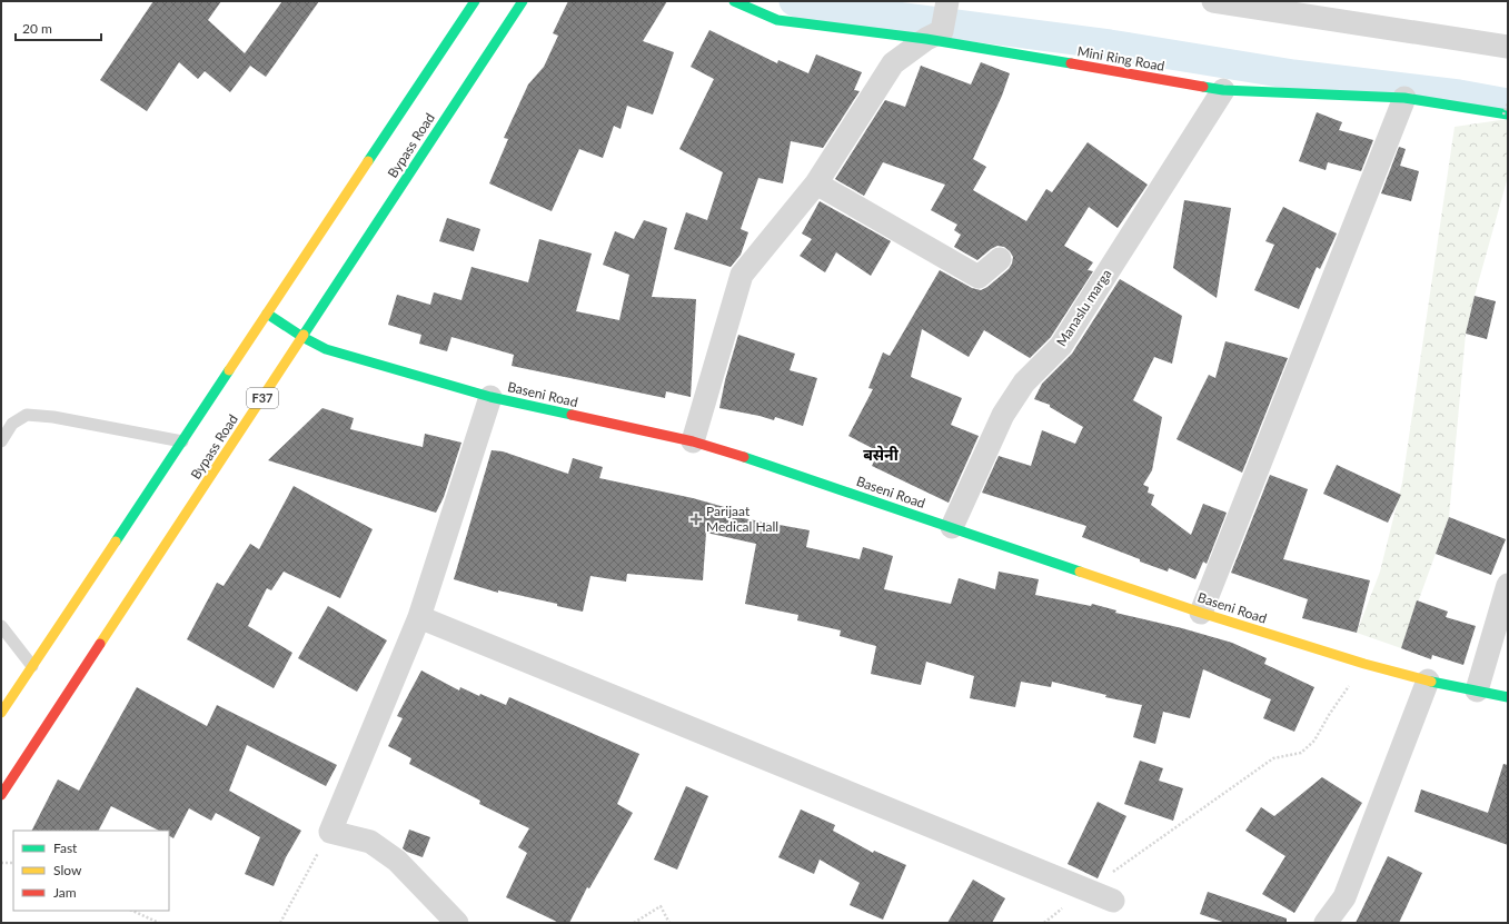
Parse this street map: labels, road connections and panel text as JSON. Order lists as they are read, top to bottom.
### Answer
{
  "streets": {
    "main road": [
      "Mini Ring Road",
      "Bypass Road",
      "Baseni Road",
      "F37"
    ],
    "street": ["Manaslu marga"]
  },
  "crossings": [
    ["Mini Ring Road", "Manaslu marga"],
    ["Bypass Road", "Baseni Road"],
    ["Manaslu marga", "Baseni Road"]
  ],
  "districts": ["बसेनी"],
  "places": {
    "health": ["Parijaat Medical Hall"]
  },
  "legend": ["Fast", "Slow", "Jam"],
  "scale_bar": "20 m"
}
